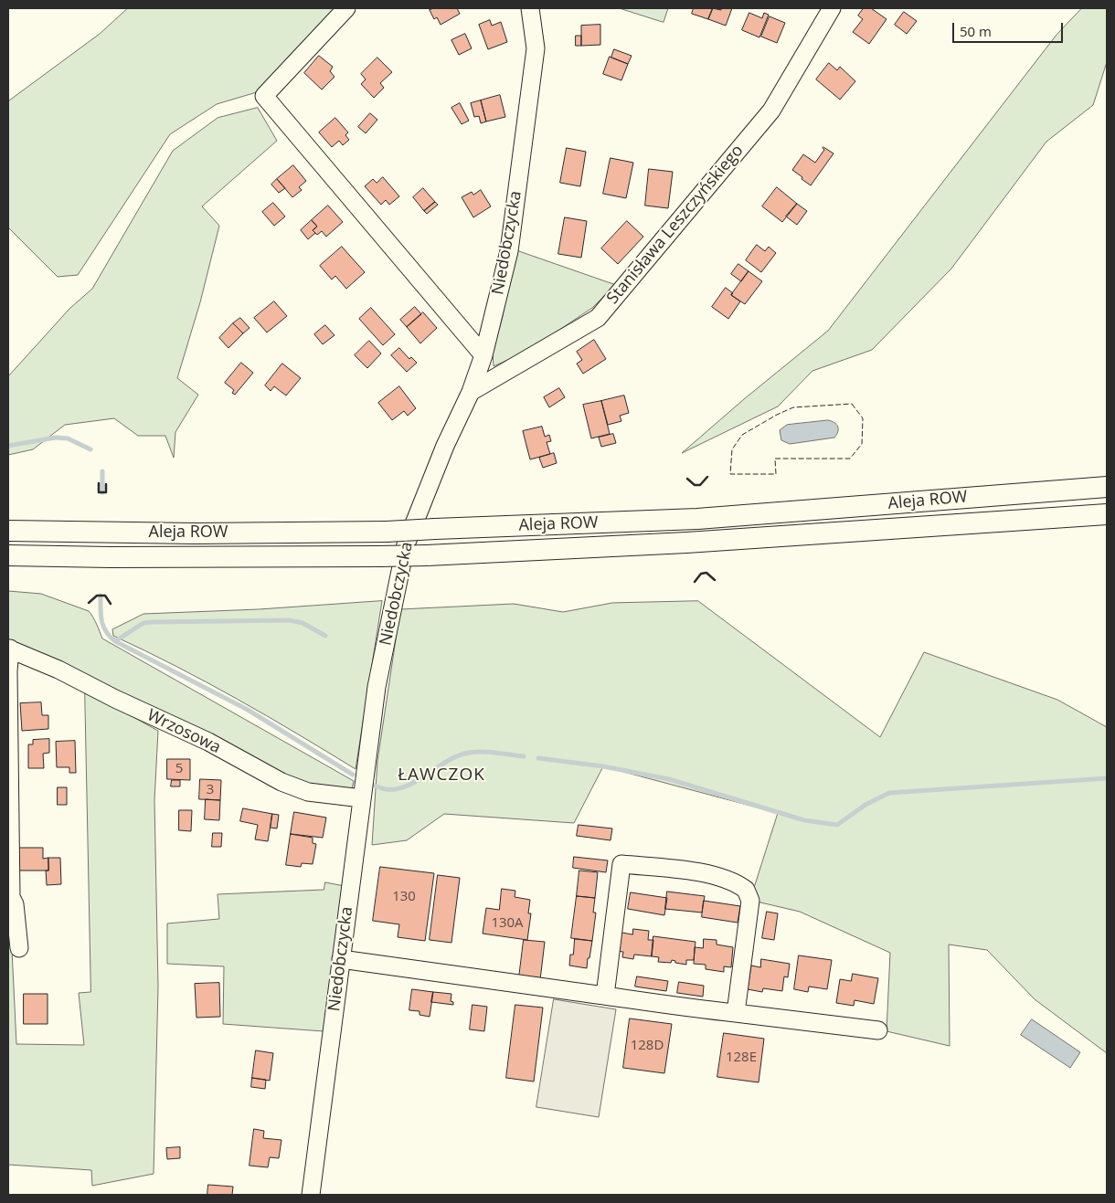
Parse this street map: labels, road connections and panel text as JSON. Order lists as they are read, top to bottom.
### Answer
{
  "streets": {
    "main road": ["Aleja ROW"],
    "street": ["Stanisława Leszczyńskiego", "Niedobczycka", "Wrzosowa"]
  },
  "crossings": [
    ["Stanisława Leszczyńskiego", "Niedobczycka"],
    ["Niedobczycka", "Wrzosowa"]
  ],
  "districts": ["ŁAWCZOK"],
  "house_numbers": [
    "5",
    "3",
    "130",
    "130A",
    "128D",
    "128E"
  ],
  "scale_bar": "50 m"
}
